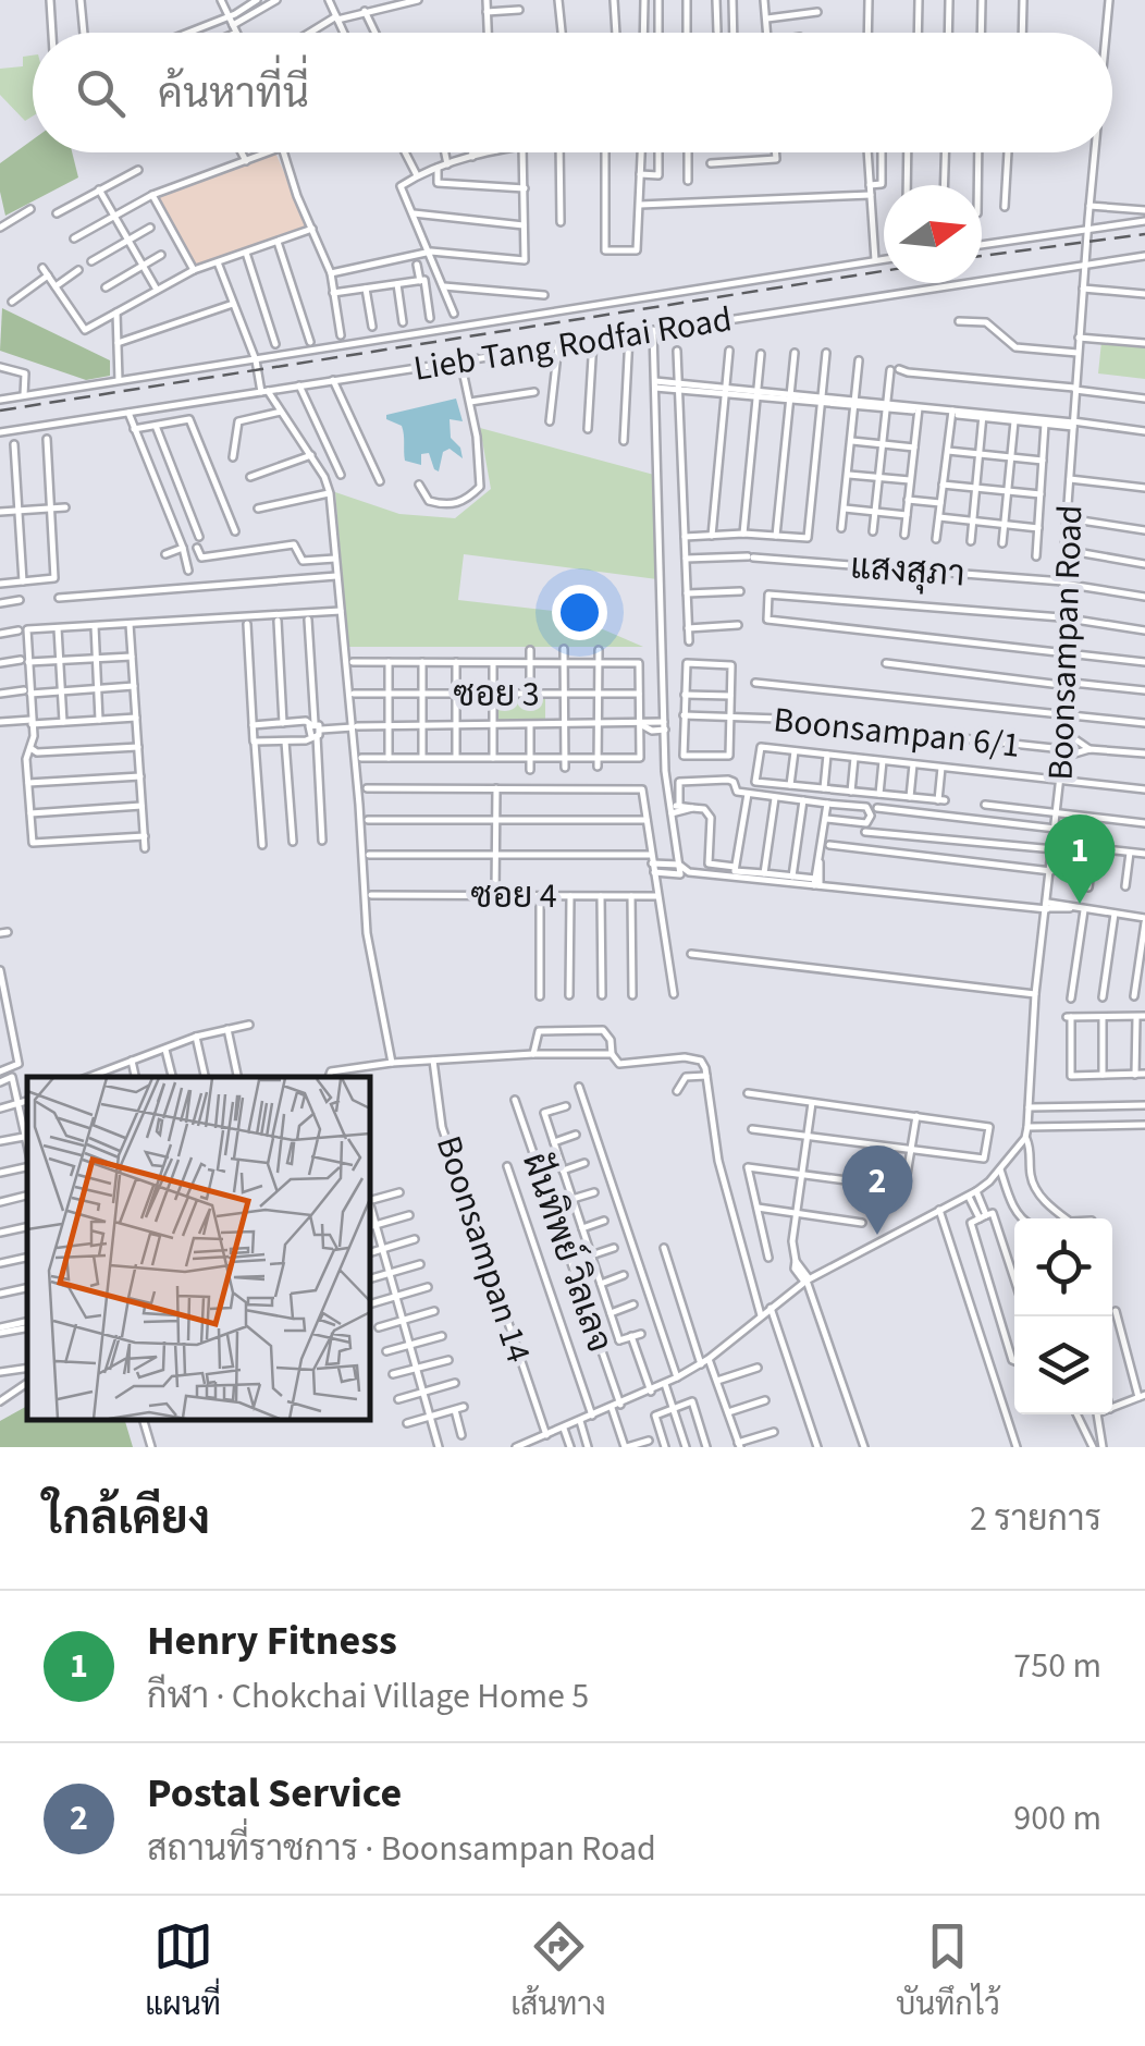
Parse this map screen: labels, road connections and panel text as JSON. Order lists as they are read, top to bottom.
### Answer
{
  "streets": {
    "street": [
      "Lieb Tang Rodfai Road",
      "แสงสุภา",
      "Boonsampan Road",
      "ซอย 3",
      "Boonsampan 6/1",
      "ซอย 4",
      "Boonsampan 14",
      "ฝันทิพย์ วิลเลจ"
    ]
  },
  "crossings": [
    ["Lieb Tang Rodfai Road", "Boonsampan Road"],
    ["แสงสุภา", "Boonsampan Road"],
    ["Boonsampan Road", "Boonsampan 6/1"],
    ["Boonsampan Road", "Boonsampan 14"],
    ["Boonsampan Road", "ฝันทิพย์ วิลเลจ"]
  ],
  "north": "right",
  "page": {
    "search": "ค้นหาที่นี่",
    "pins": ["1", "2"],
    "heading": ["ใกล้เคียง", "2 รายการ"],
    "list": [
      {
        "mark": "1",
        "name": "Henry Fitness",
        "note": "กีฬา · Chokchai Village Home 5",
        "value": "750 m"
      },
      {
        "mark": "2",
        "name": "Postal Service",
        "note": "สถานที่ราชการ · Boonsampan Road",
        "value": "900 m"
      }
    ],
    "nav": ["แผนที่", "เส้นทาง", "บันทึกไว้"]
  }
}
